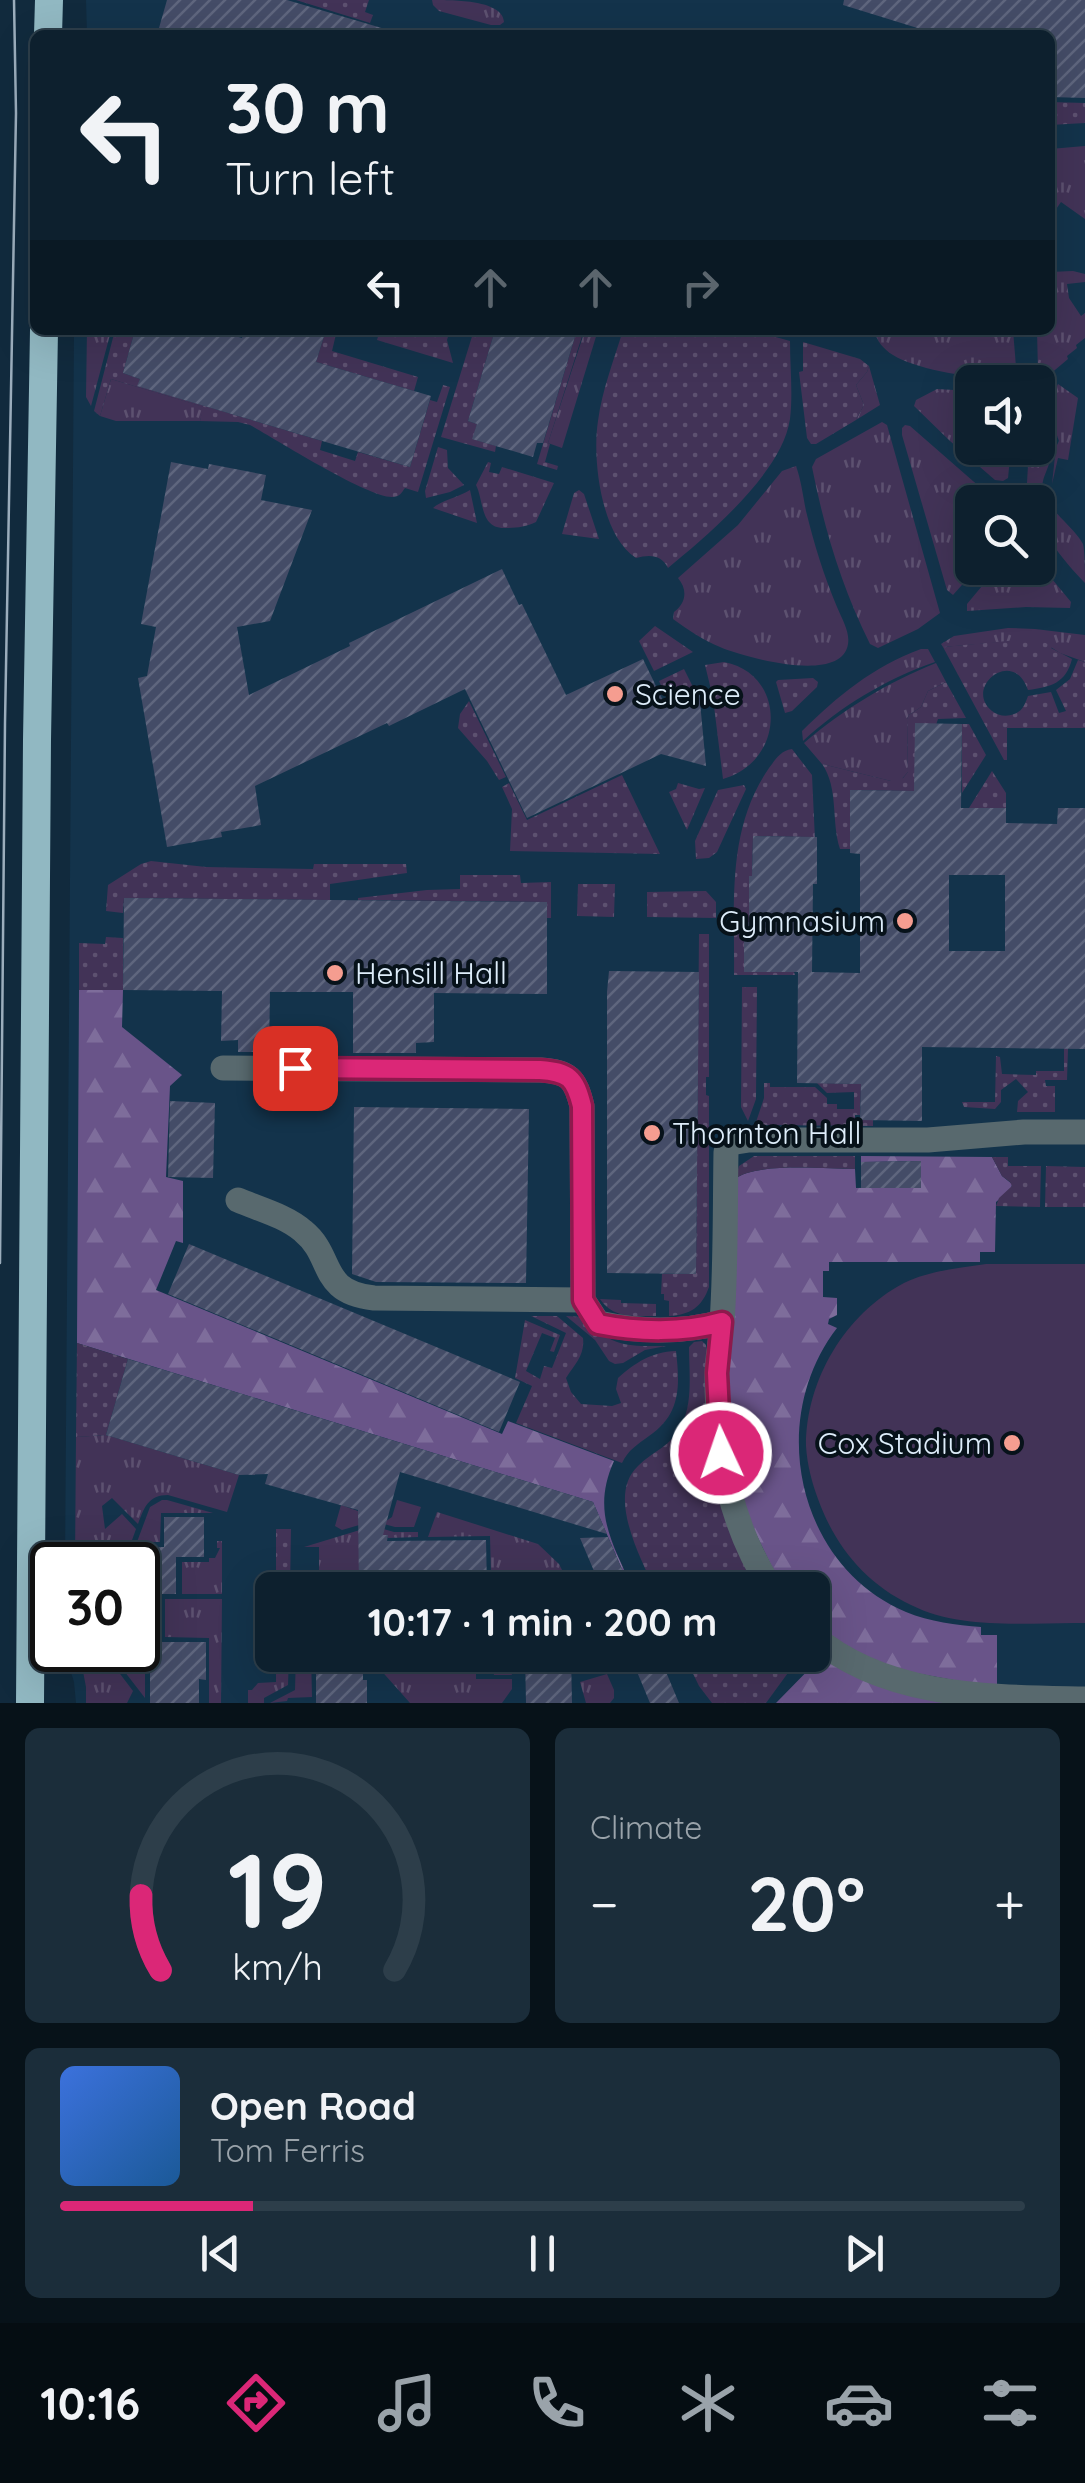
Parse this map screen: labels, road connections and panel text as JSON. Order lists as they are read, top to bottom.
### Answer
{
  "places": [
    "Science",
    "Gymnasium",
    "Hensill Hall",
    "Thornton Hall",
    "Cox Stadium"
  ],
  "page": {
    "turn": ["30 m", "Turn left"],
    "limit": "30",
    "trip": "10:17 · 1 min · 200 m",
    "tile": "Climate",
    "heat": ["−", "20°", "+"],
    "song": ["Open Road", "Tom Ferris"],
    "tabs": "10:16",
    "gauge": ["19", "km/h"]
  }
}
